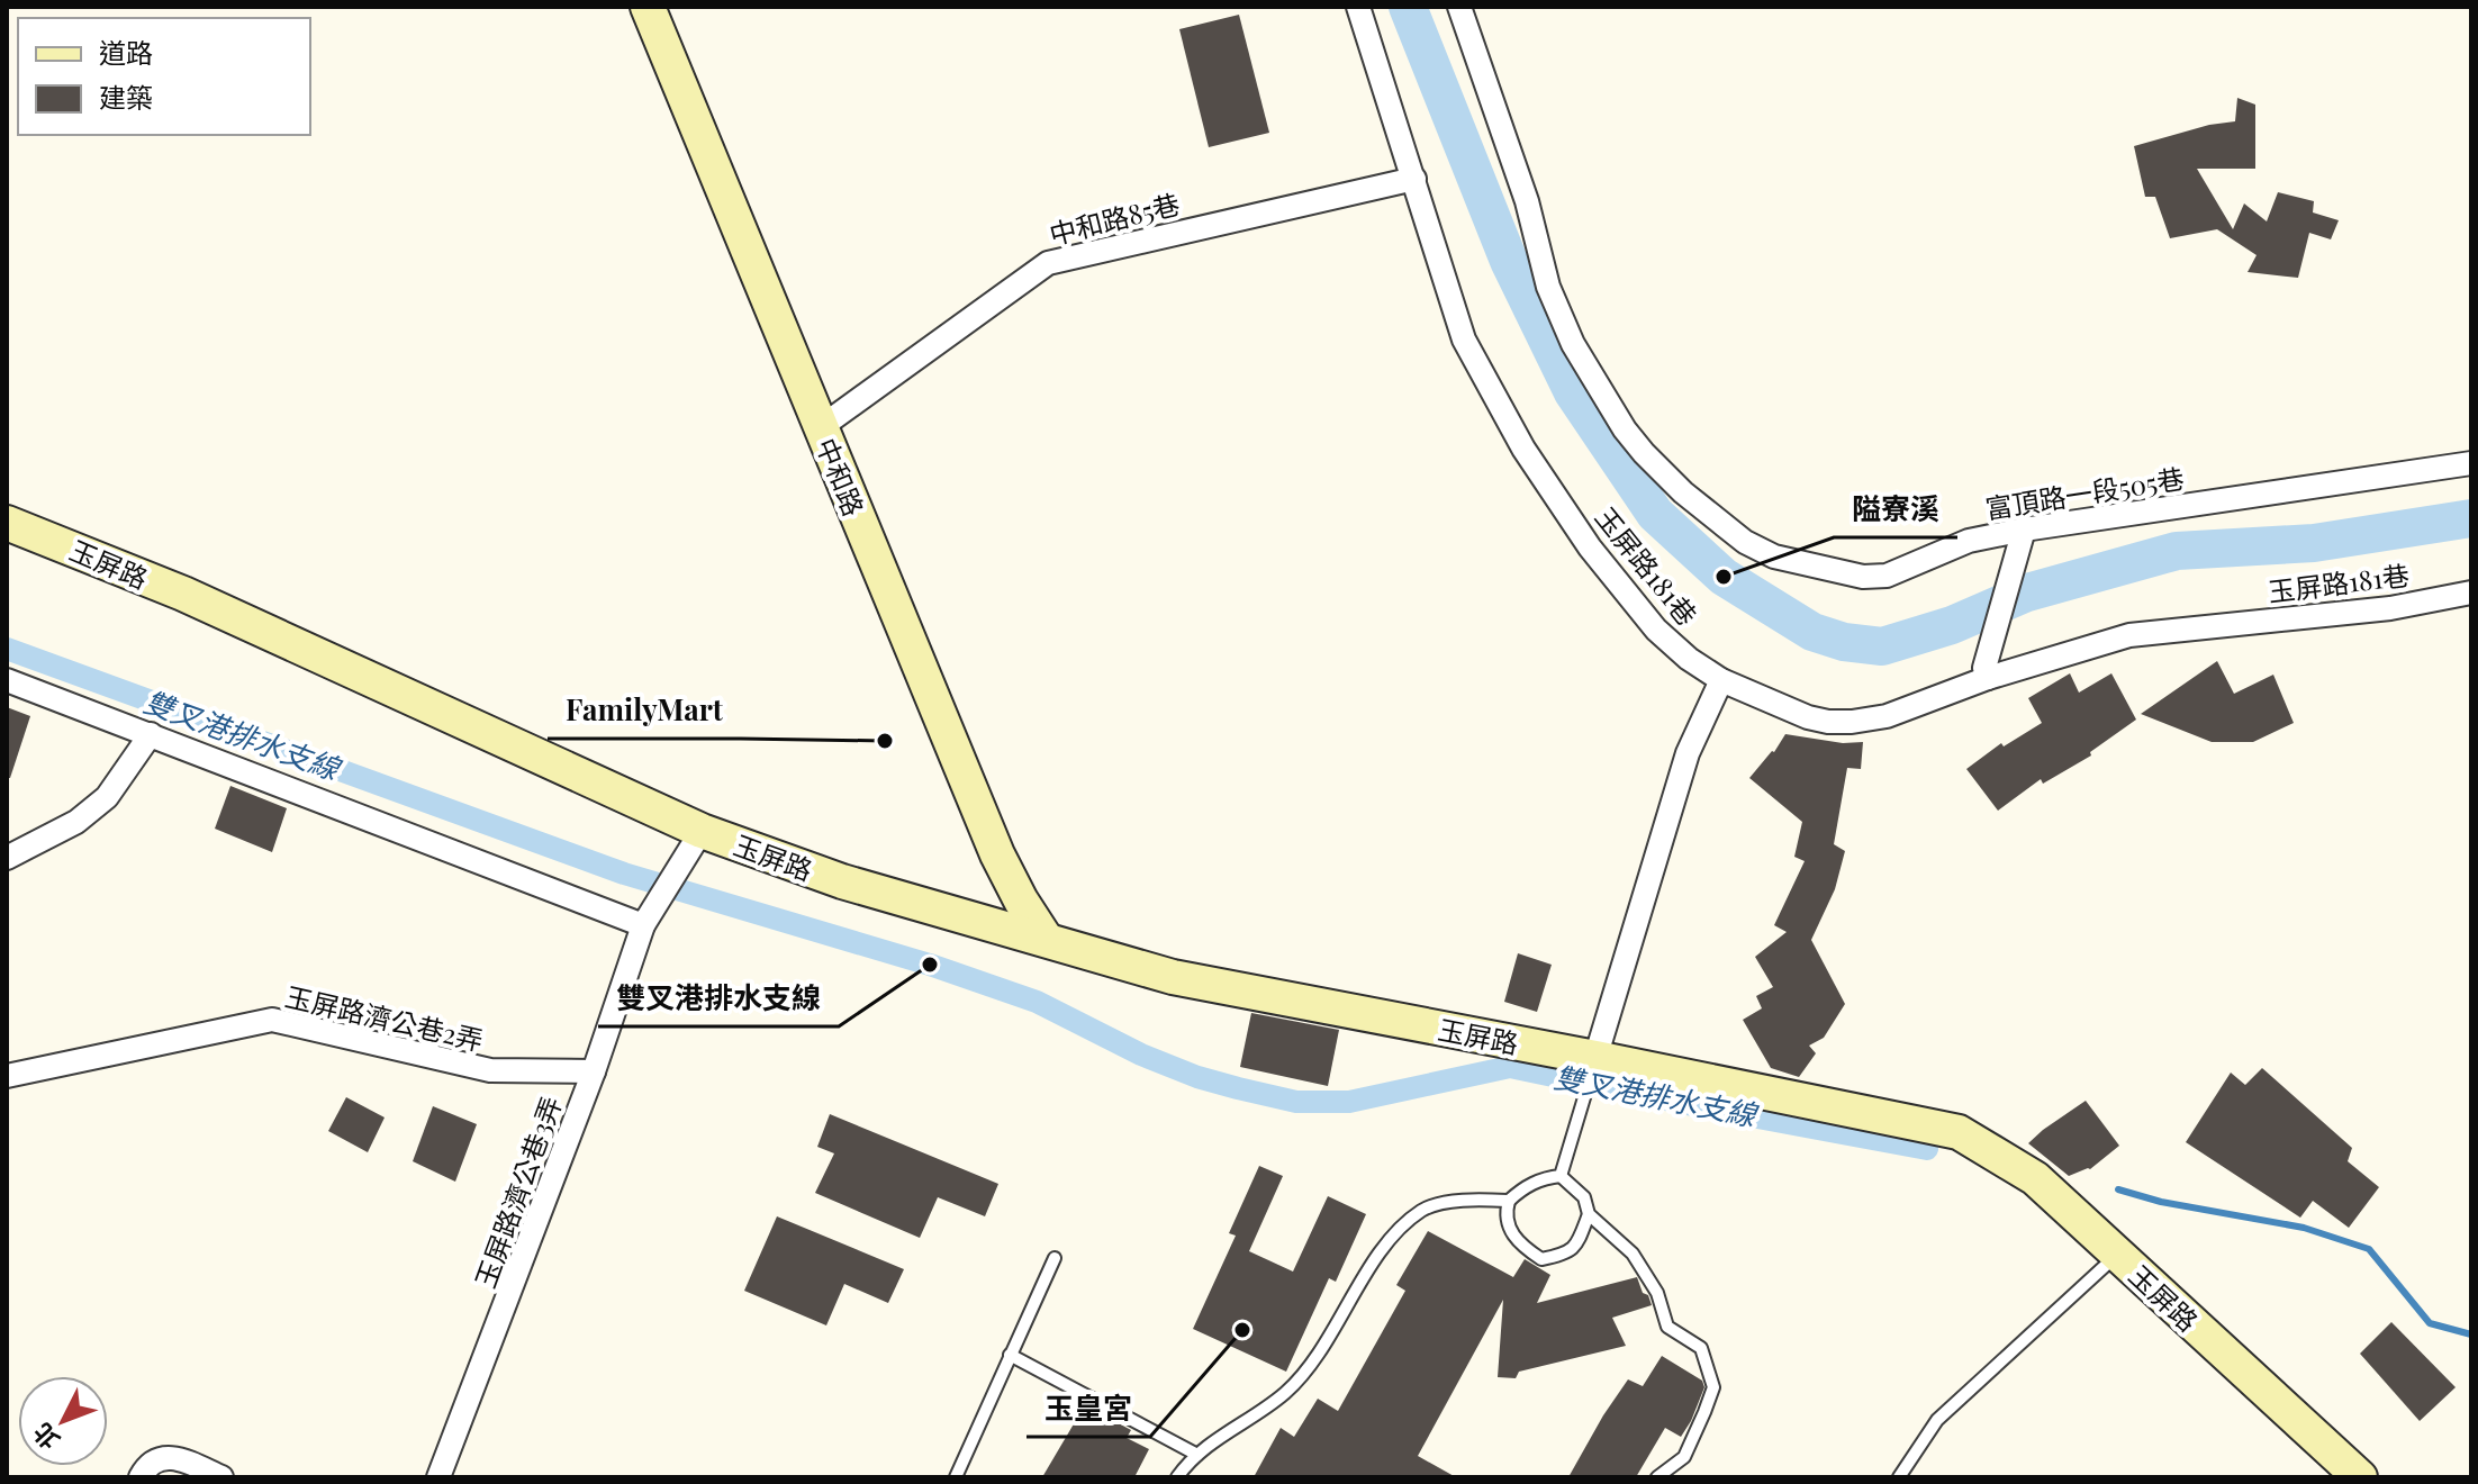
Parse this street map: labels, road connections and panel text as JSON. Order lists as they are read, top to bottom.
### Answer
{
  "streets": {
    "street": [
      "中和路85巷",
      "中和路",
      "富頂路一段505巷",
      "玉屏路",
      "玉屏路181巷",
      "玉屏路濟公巷2弄",
      "玉屏路濟公巷3弄"
    ]
  },
  "crossings": [
    ["中和路85巷", "中和路"],
    ["中和路85巷", "玉屏路181巷"],
    ["中和路", "玉屏路"],
    ["玉屏路", "玉屏路濟公巷3弄"],
    ["玉屏路濟公巷2弄", "玉屏路濟公巷3弄"]
  ],
  "water": ["雙叉港排水支線"],
  "places": [
    "隘寮溪",
    "FamilyMart",
    "雙叉港排水支線",
    "玉皇宮"
  ],
  "legend": ["道路", "建築"],
  "north": "bottom left"
}
